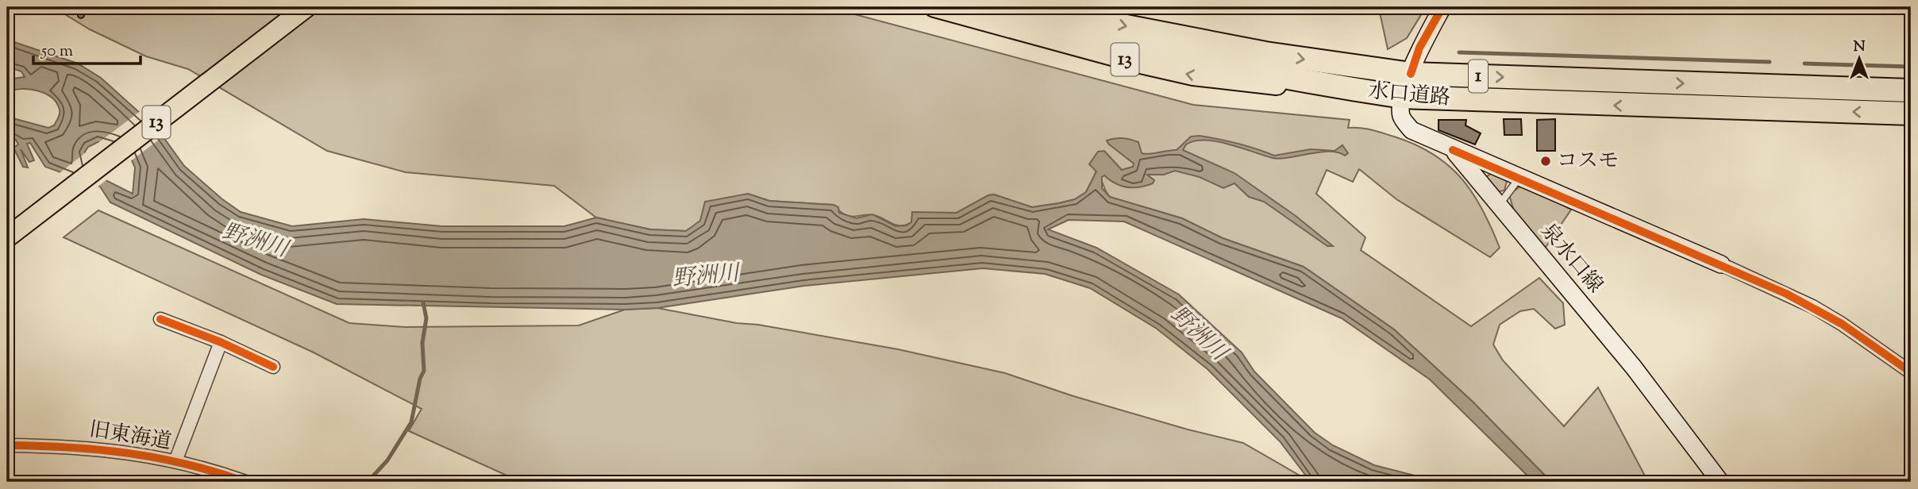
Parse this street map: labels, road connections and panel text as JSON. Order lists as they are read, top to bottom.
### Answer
{
  "streets": {
    "highway": ["1", "水口道路"],
    "main road": ["13", "泉水口線"],
    "street": ["旧東海道"]
  },
  "crossings": [
    ["13", "水口道路"],
    ["水口道路", "泉水口線"]
  ],
  "water": ["野洲川"],
  "places": ["コスモ"],
  "scale_bar": "50 m",
  "north": "top"
}
